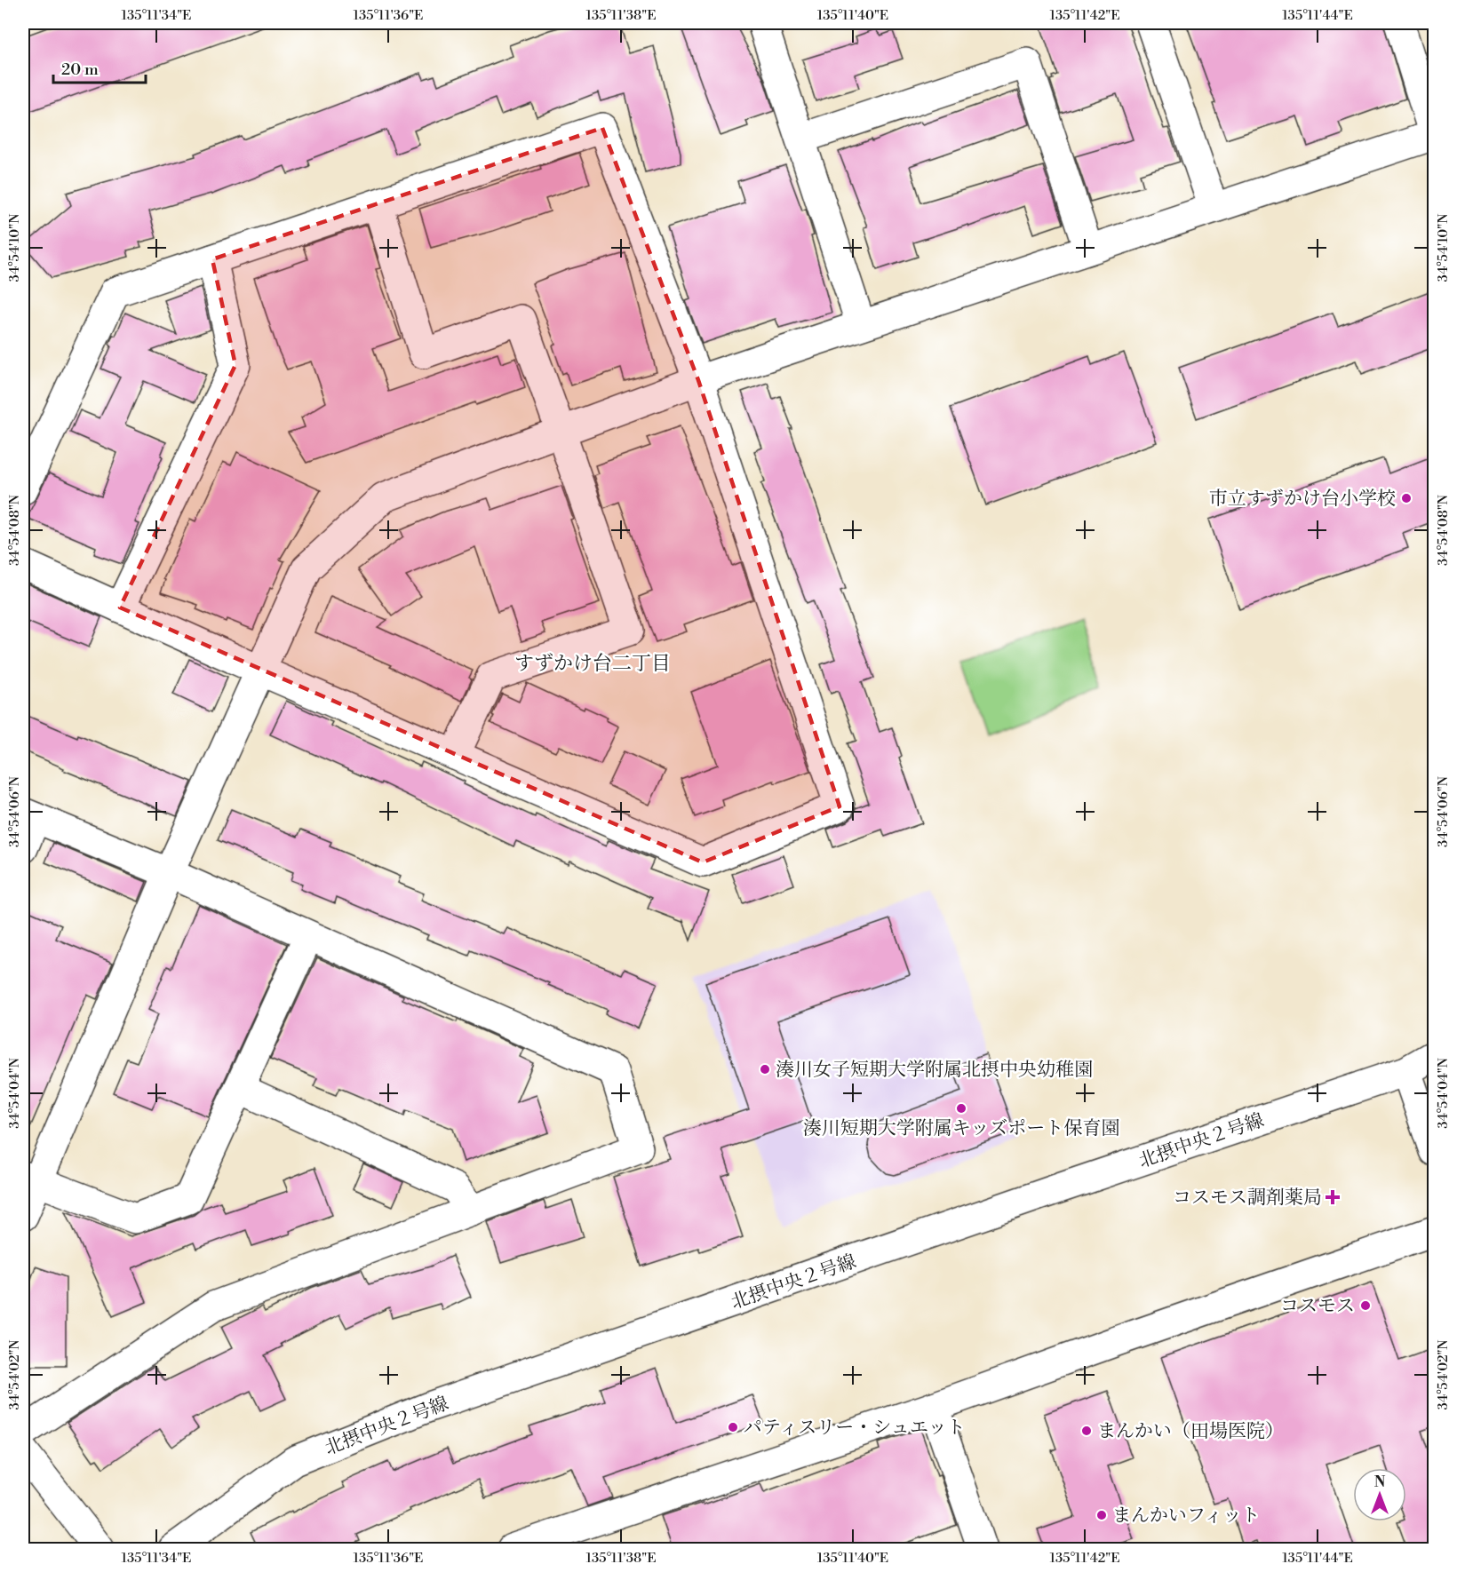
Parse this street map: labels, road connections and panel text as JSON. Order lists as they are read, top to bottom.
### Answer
{
  "streets": {
    "street": ["北摂中央２号線"]
  },
  "districts": ["すずかけ台二丁目"],
  "places": {
    "other": [
      "市立すずかけ台小学校",
      "湊川女子短期大学附属北摂中央幼稚園",
      "湊川短期大学附属キッズポート保育園",
      "コスモス",
      "パティスリー・シュエット",
      "まんかい（田場医院）",
      "まんかいフィット"
    ],
    "health": ["コスモス調剤薬局"]
  },
  "scale_bar": "20 m",
  "north": "top",
  "coordinates": [
    "135°11'34\"E",
    "135°11'36\"E",
    "135°11'38\"E",
    "135°11'40\"E",
    "135°11'42\"E",
    "135°11'44\"E",
    "34°54'10\"N",
    "34°54'08\"N",
    "34°54'06\"N",
    "34°54'04\"N",
    "34°54'02\"N"
  ]
}
